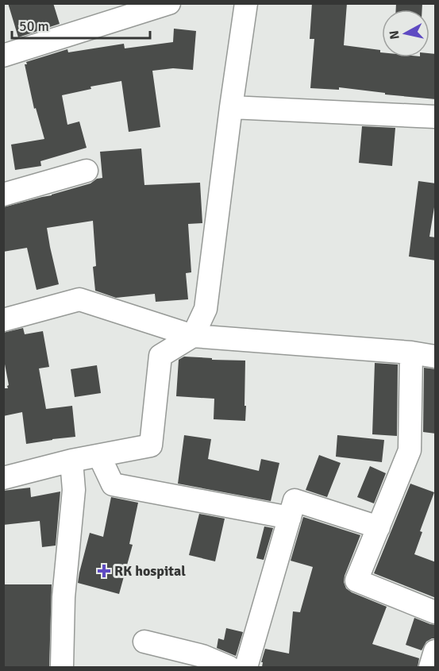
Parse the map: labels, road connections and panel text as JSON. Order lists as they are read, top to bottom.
{
  "places": {
    "health": ["RK hospital"]
  },
  "scale_bar": "50 m",
  "north": "left"
}
